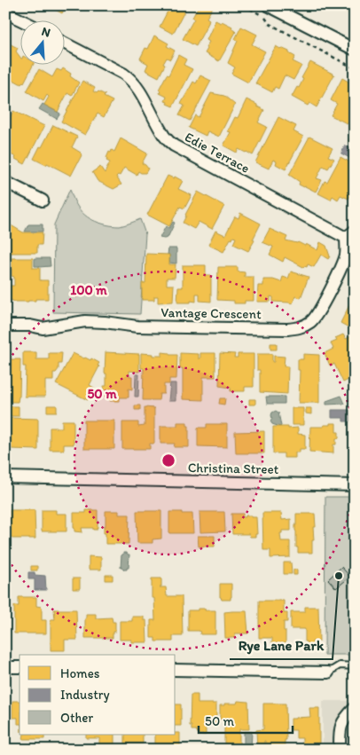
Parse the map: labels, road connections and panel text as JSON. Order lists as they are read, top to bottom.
{
  "streets": {
    "street": ["Edie Terrace", "Vantage Crescent", "Christina Street"]
  },
  "crossings": [
    ["Edie Terrace", "Vantage Crescent"]
  ],
  "places": ["Rye Lane Park"],
  "legend": ["Homes", "Industry", "Other"],
  "scale_bar": "50 m",
  "north": "top",
  "rings": ["100 m", "50 m"]
}
